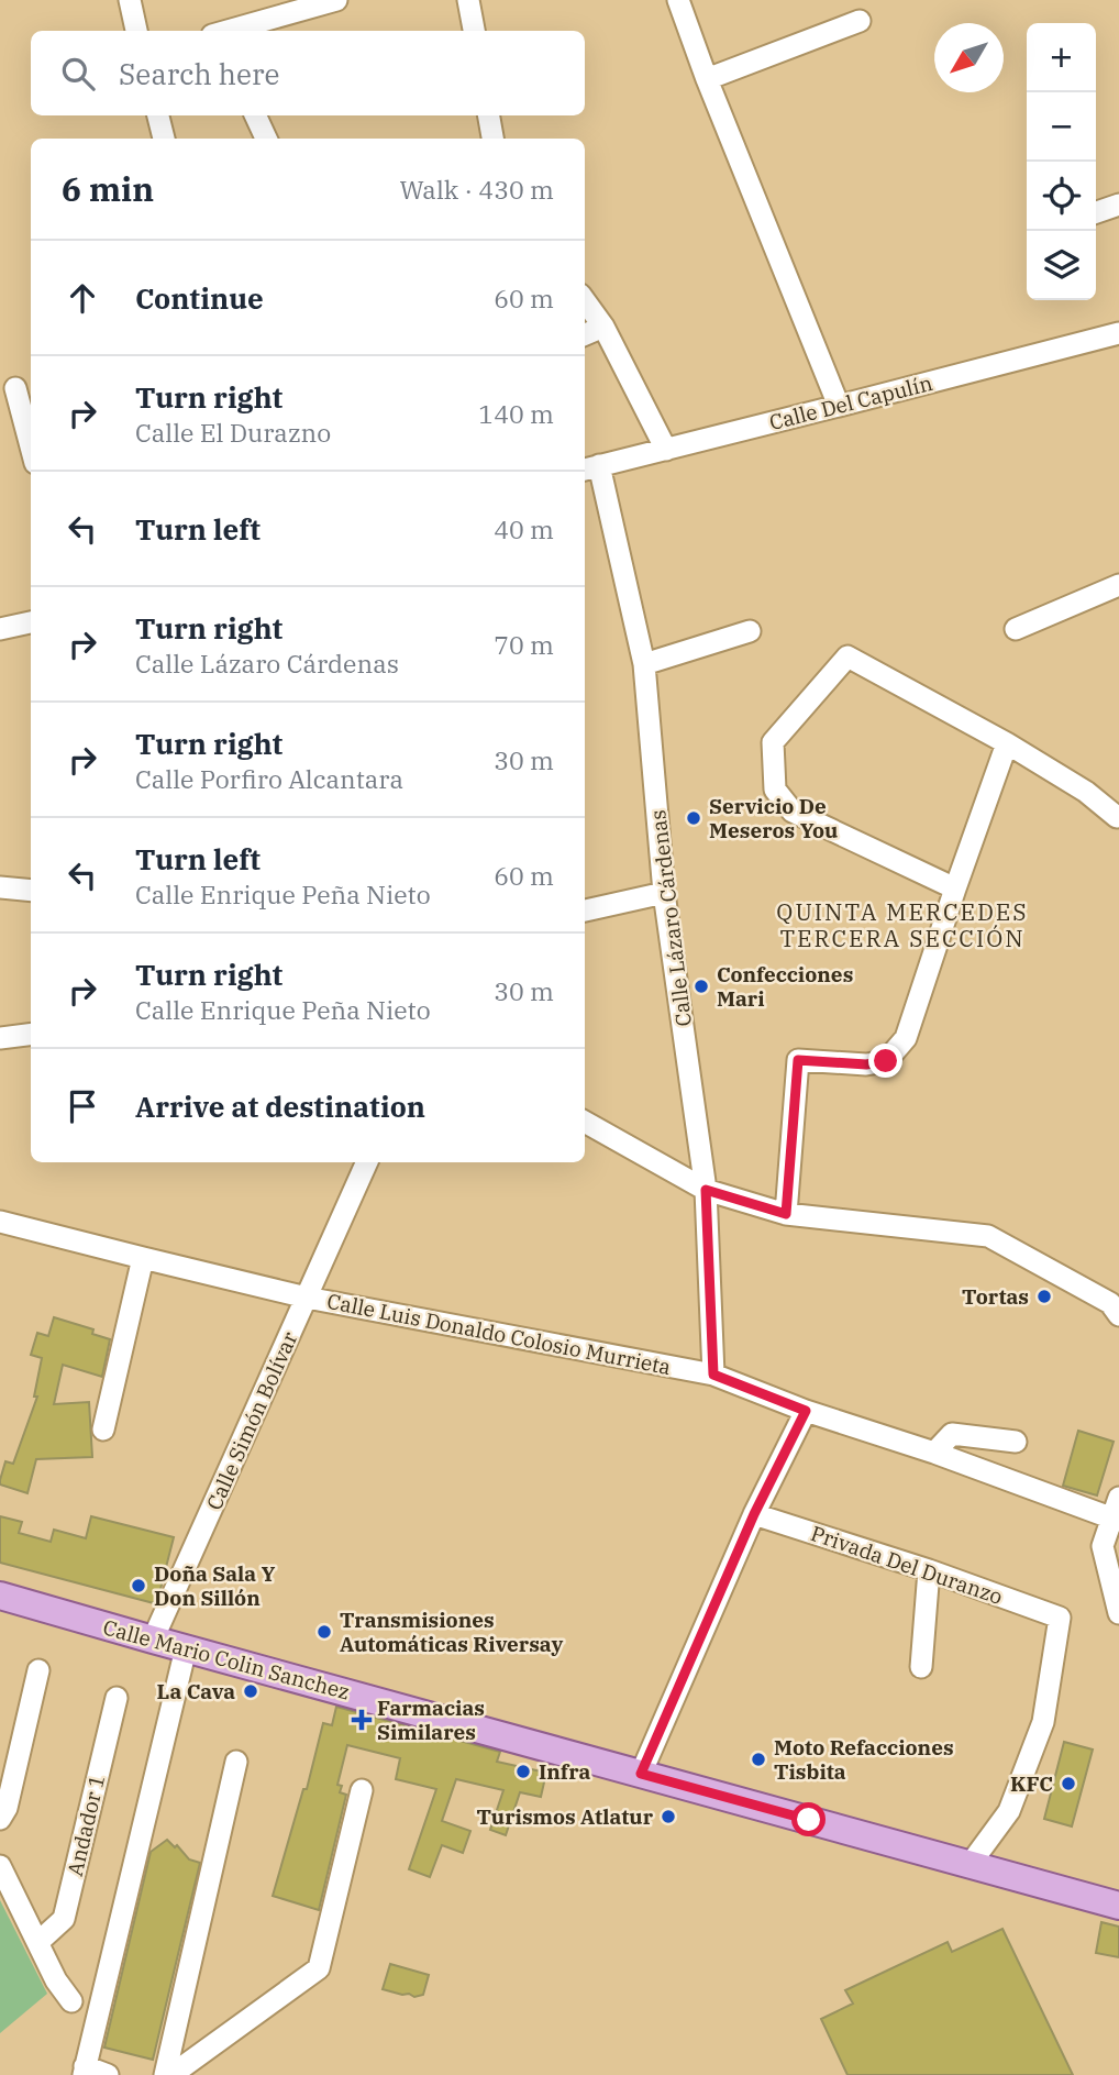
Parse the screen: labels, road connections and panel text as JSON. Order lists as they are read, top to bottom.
{
  "streets": {
    "main road": ["Calle Mario Colin Sanchez"],
    "street": [
      "Calle Del Capulín",
      "Calle Lázaro Cárdenas",
      "Calle Luis Donaldo Colosio Murrieta",
      "Calle Simón Bolívar",
      "Privada Del Duranzo",
      "Andador 1"
    ]
  },
  "crossings": [
    ["Calle Del Capulín", "Calle Lázaro Cárdenas"],
    ["Calle Lázaro Cárdenas", "Calle Luis Donaldo Colosio Murrieta"],
    ["Calle Luis Donaldo Colosio Murrieta", "Calle Simón Bolívar"],
    ["Calle Simón Bolívar", "Calle Mario Colin Sanchez"],
    ["Privada Del Duranzo", "Calle Mario Colin Sanchez"]
  ],
  "districts": ["QUINTA MERCEDES TERCERA SECCIÓN"],
  "places": {
    "other": [
      "Servicio De Meseros You",
      "Confecciones Mari",
      "Tortas",
      "Doña Sala Y Don Sillón",
      "Transmisiones Automáticas Riversay",
      "La Cava",
      "Moto Refacciones Tisbita",
      "Infra",
      "KFC",
      "Turismos Atlatur"
    ],
    "health": ["Farmacias Similares"]
  },
  "north": "bottom left",
  "page": {
    "map_buttons": ["+", "−"],
    "search": "Search here",
    "heading": ["6 min", "Walk · 430 m"],
    "list": [
      ["Continue", "60 m"],
      ["Turn right", "Calle El Durazno", "140 m"],
      ["Turn left", "40 m"],
      ["Turn right", "Calle Lázaro Cárdenas", "70 m"],
      ["Turn right", "Calle Porfiro Alcantara", "30 m"],
      ["Turn left", "Calle Enrique Peña Nieto", "60 m"],
      ["Turn right", "Calle Enrique Peña Nieto", "30 m"],
      "Arrive at destination"
    ]
  }
}
